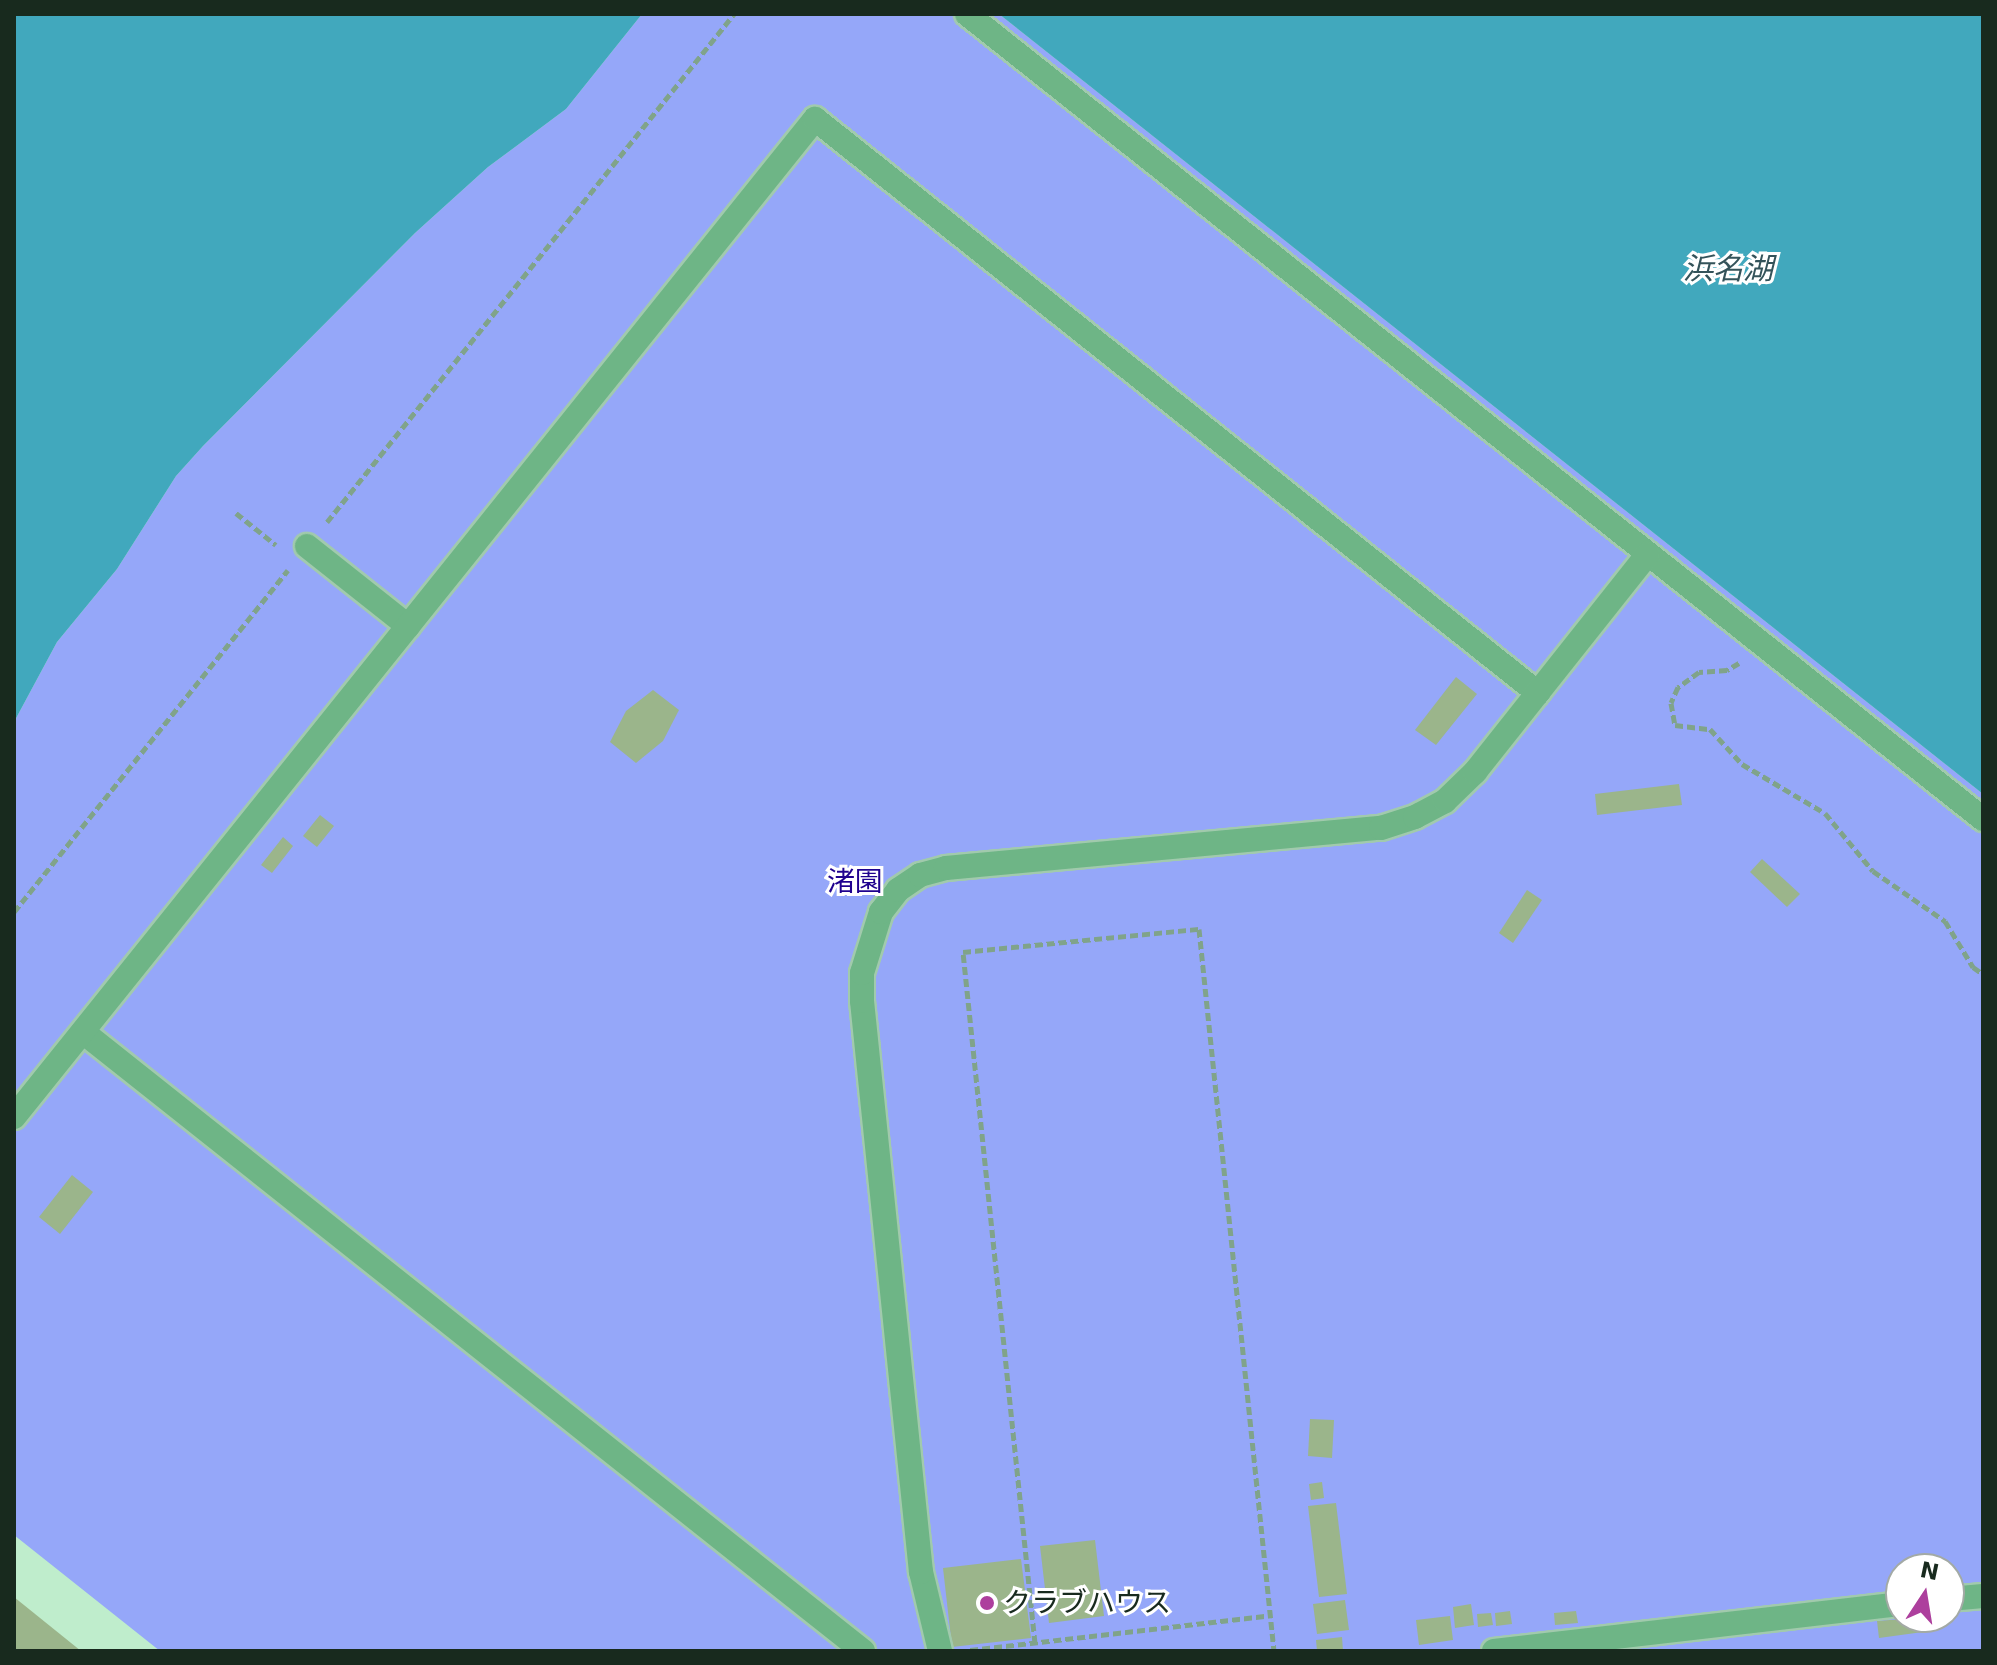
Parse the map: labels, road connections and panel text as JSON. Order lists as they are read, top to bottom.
{
  "water": ["浜名湖"],
  "parks": ["渚園"],
  "places": ["クラブハウス"],
  "north": "top"
}
